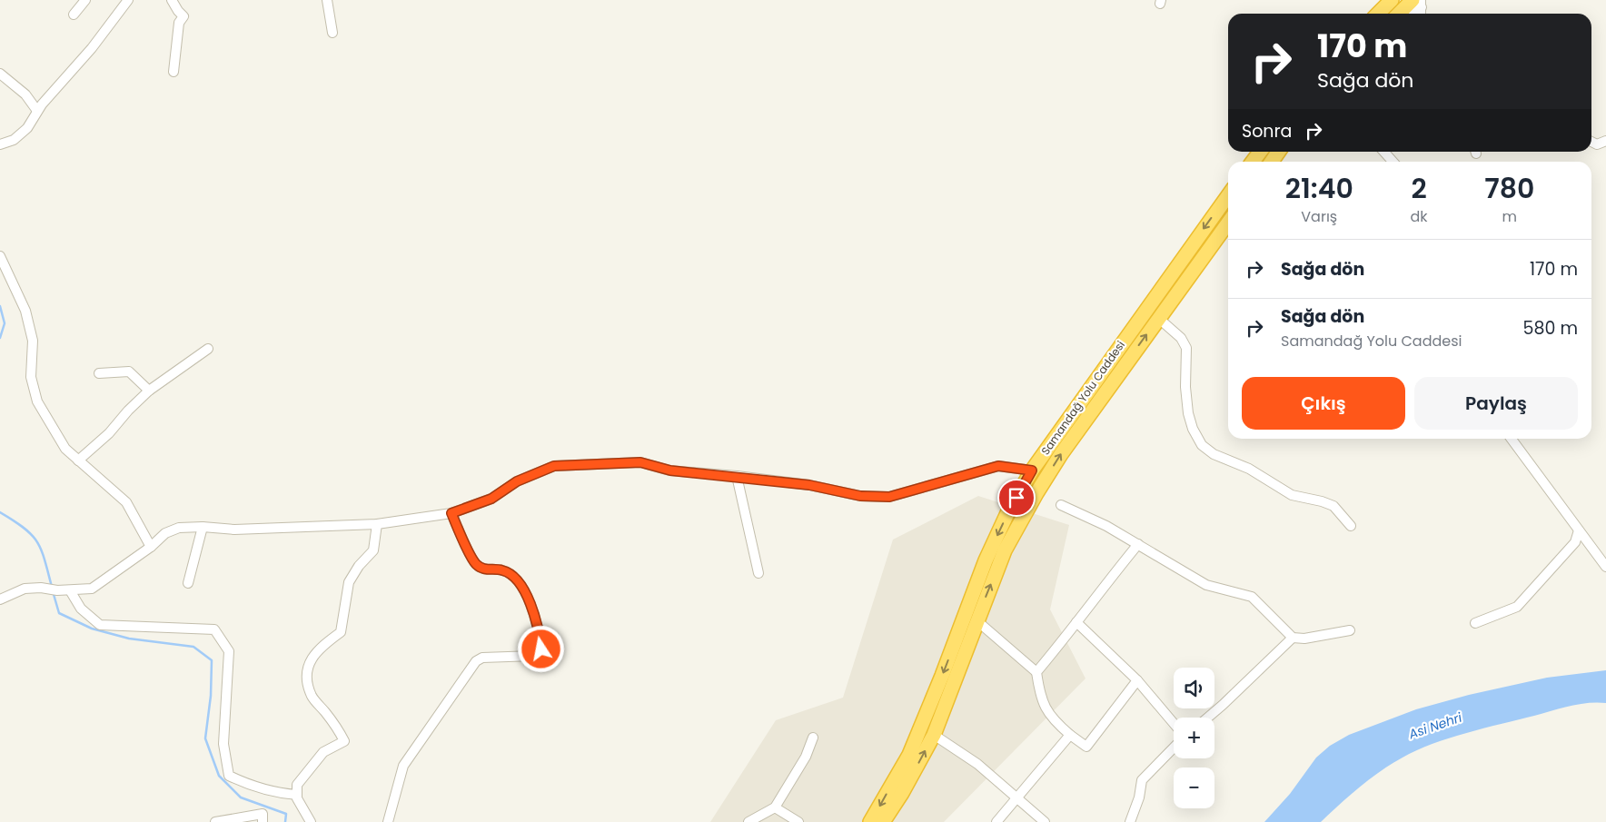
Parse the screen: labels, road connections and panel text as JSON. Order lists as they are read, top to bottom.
{
  "streets": {
    "highway": ["Samandağ Yolu Caddesi"]
  },
  "water": ["Asi Nehri"],
  "page": {
    "turn": ["170 m", "Sağa dön"],
    "then": "Sonra",
    "eta": [
      "21:40",
      "Varış",
      "2",
      "dk",
      "780",
      "m"
    ],
    "list": [
      {
        "name": "Sağa dön",
        "value": "170 m"
      },
      {
        "name": "Sağa dön",
        "note": "Samandağ Yolu Caddesi",
        "value": "580 m"
      }
    ],
    "buttons": ["Çıkış", "Paylaş"],
    "map_buttons": ["+", "−"]
  }
}
